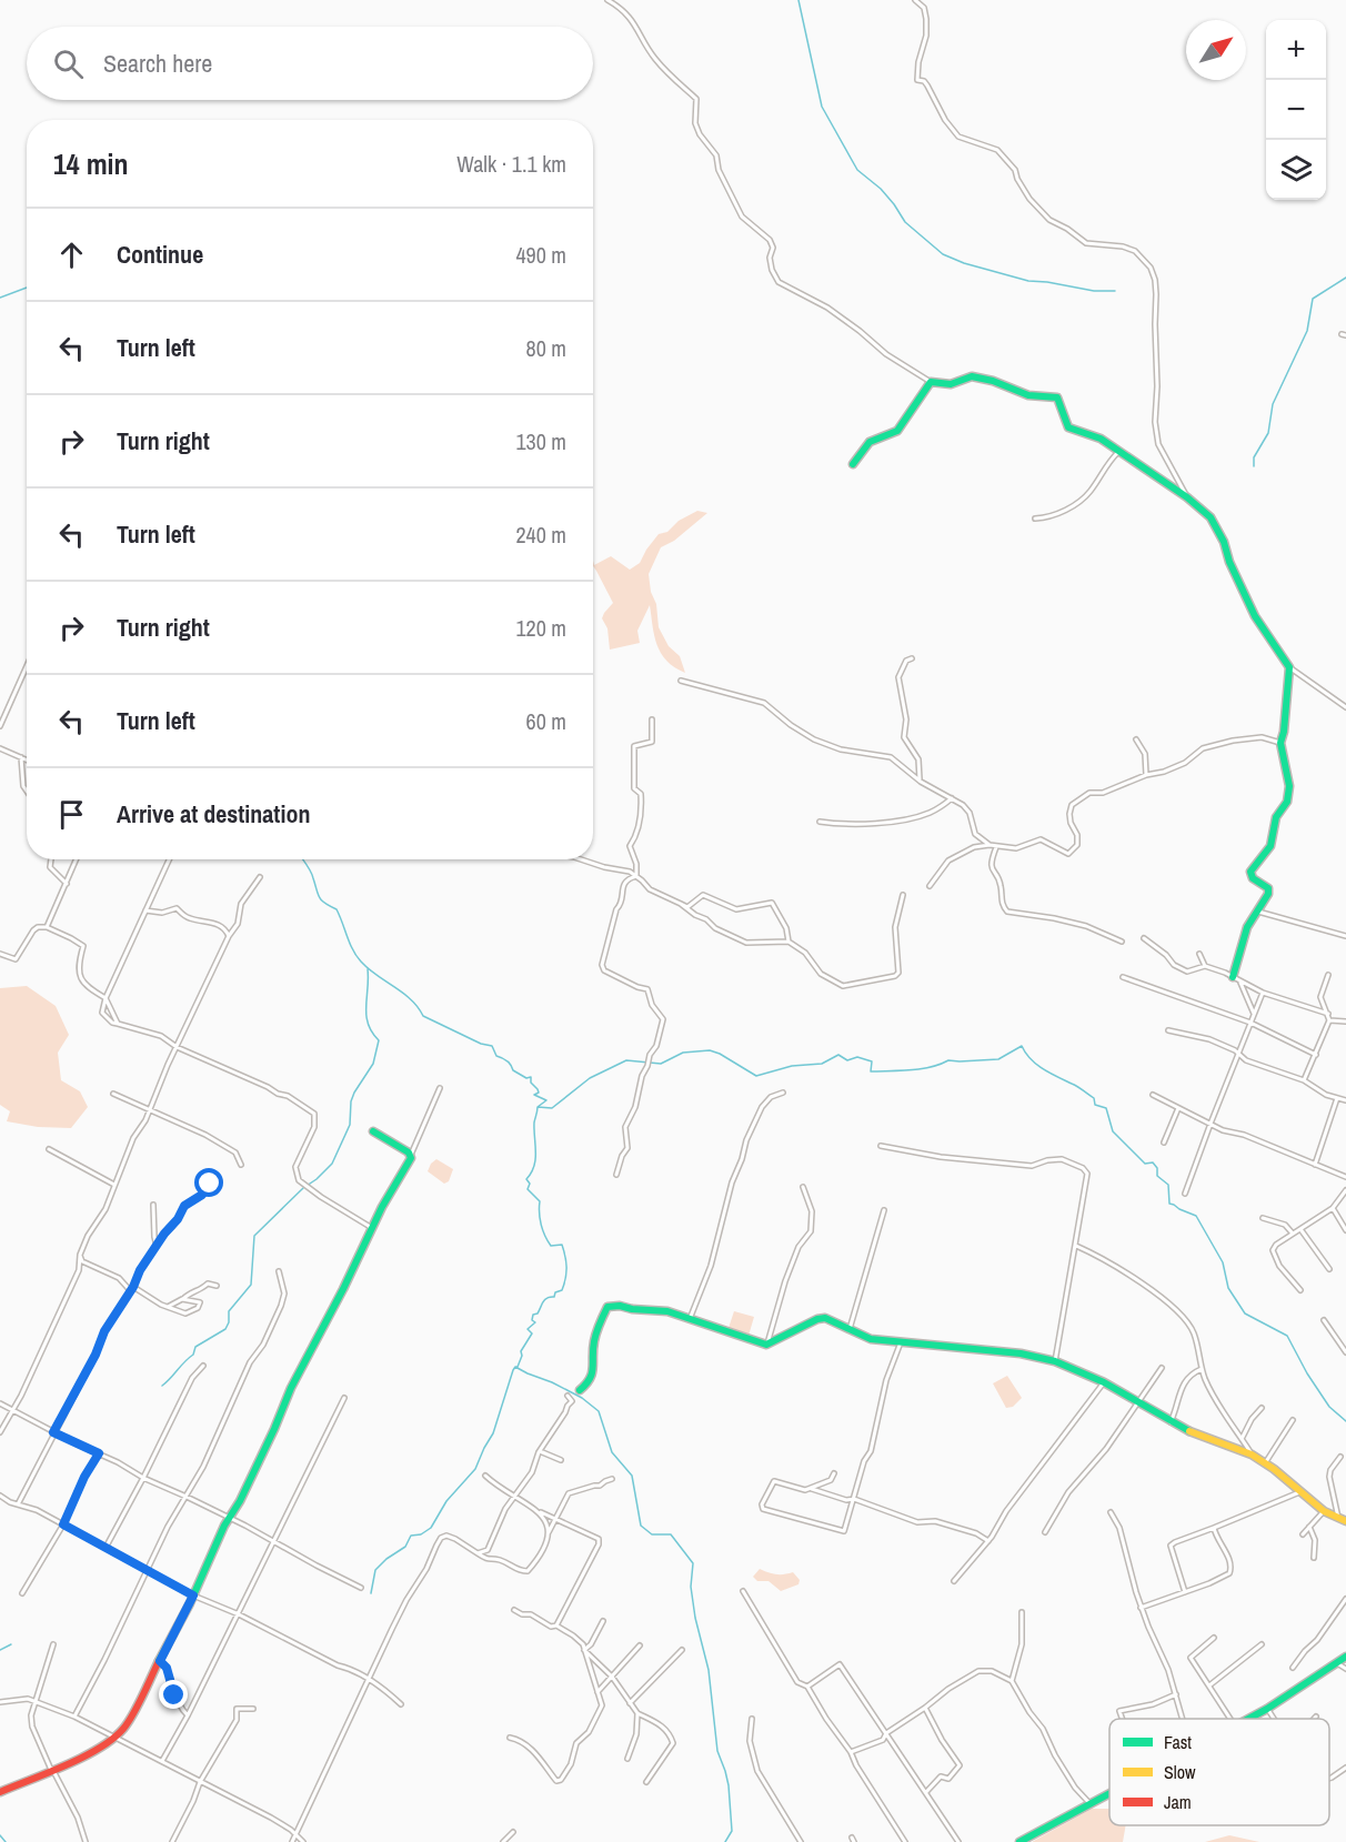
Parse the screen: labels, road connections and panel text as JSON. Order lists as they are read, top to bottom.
{
  "legend": ["Fast", "Slow", "Jam"],
  "north": "top right",
  "page": {
    "map_buttons": ["+", "−"],
    "search": "Search here",
    "heading": ["14 min", "Walk · 1.1 km"],
    "list": [
      ["Continue", "490 m"],
      ["Turn left", "80 m"],
      ["Turn right", "130 m"],
      ["Turn left", "240 m"],
      ["Turn right", "120 m"],
      ["Turn left", "60 m"],
      "Arrive at destination"
    ]
  }
}
